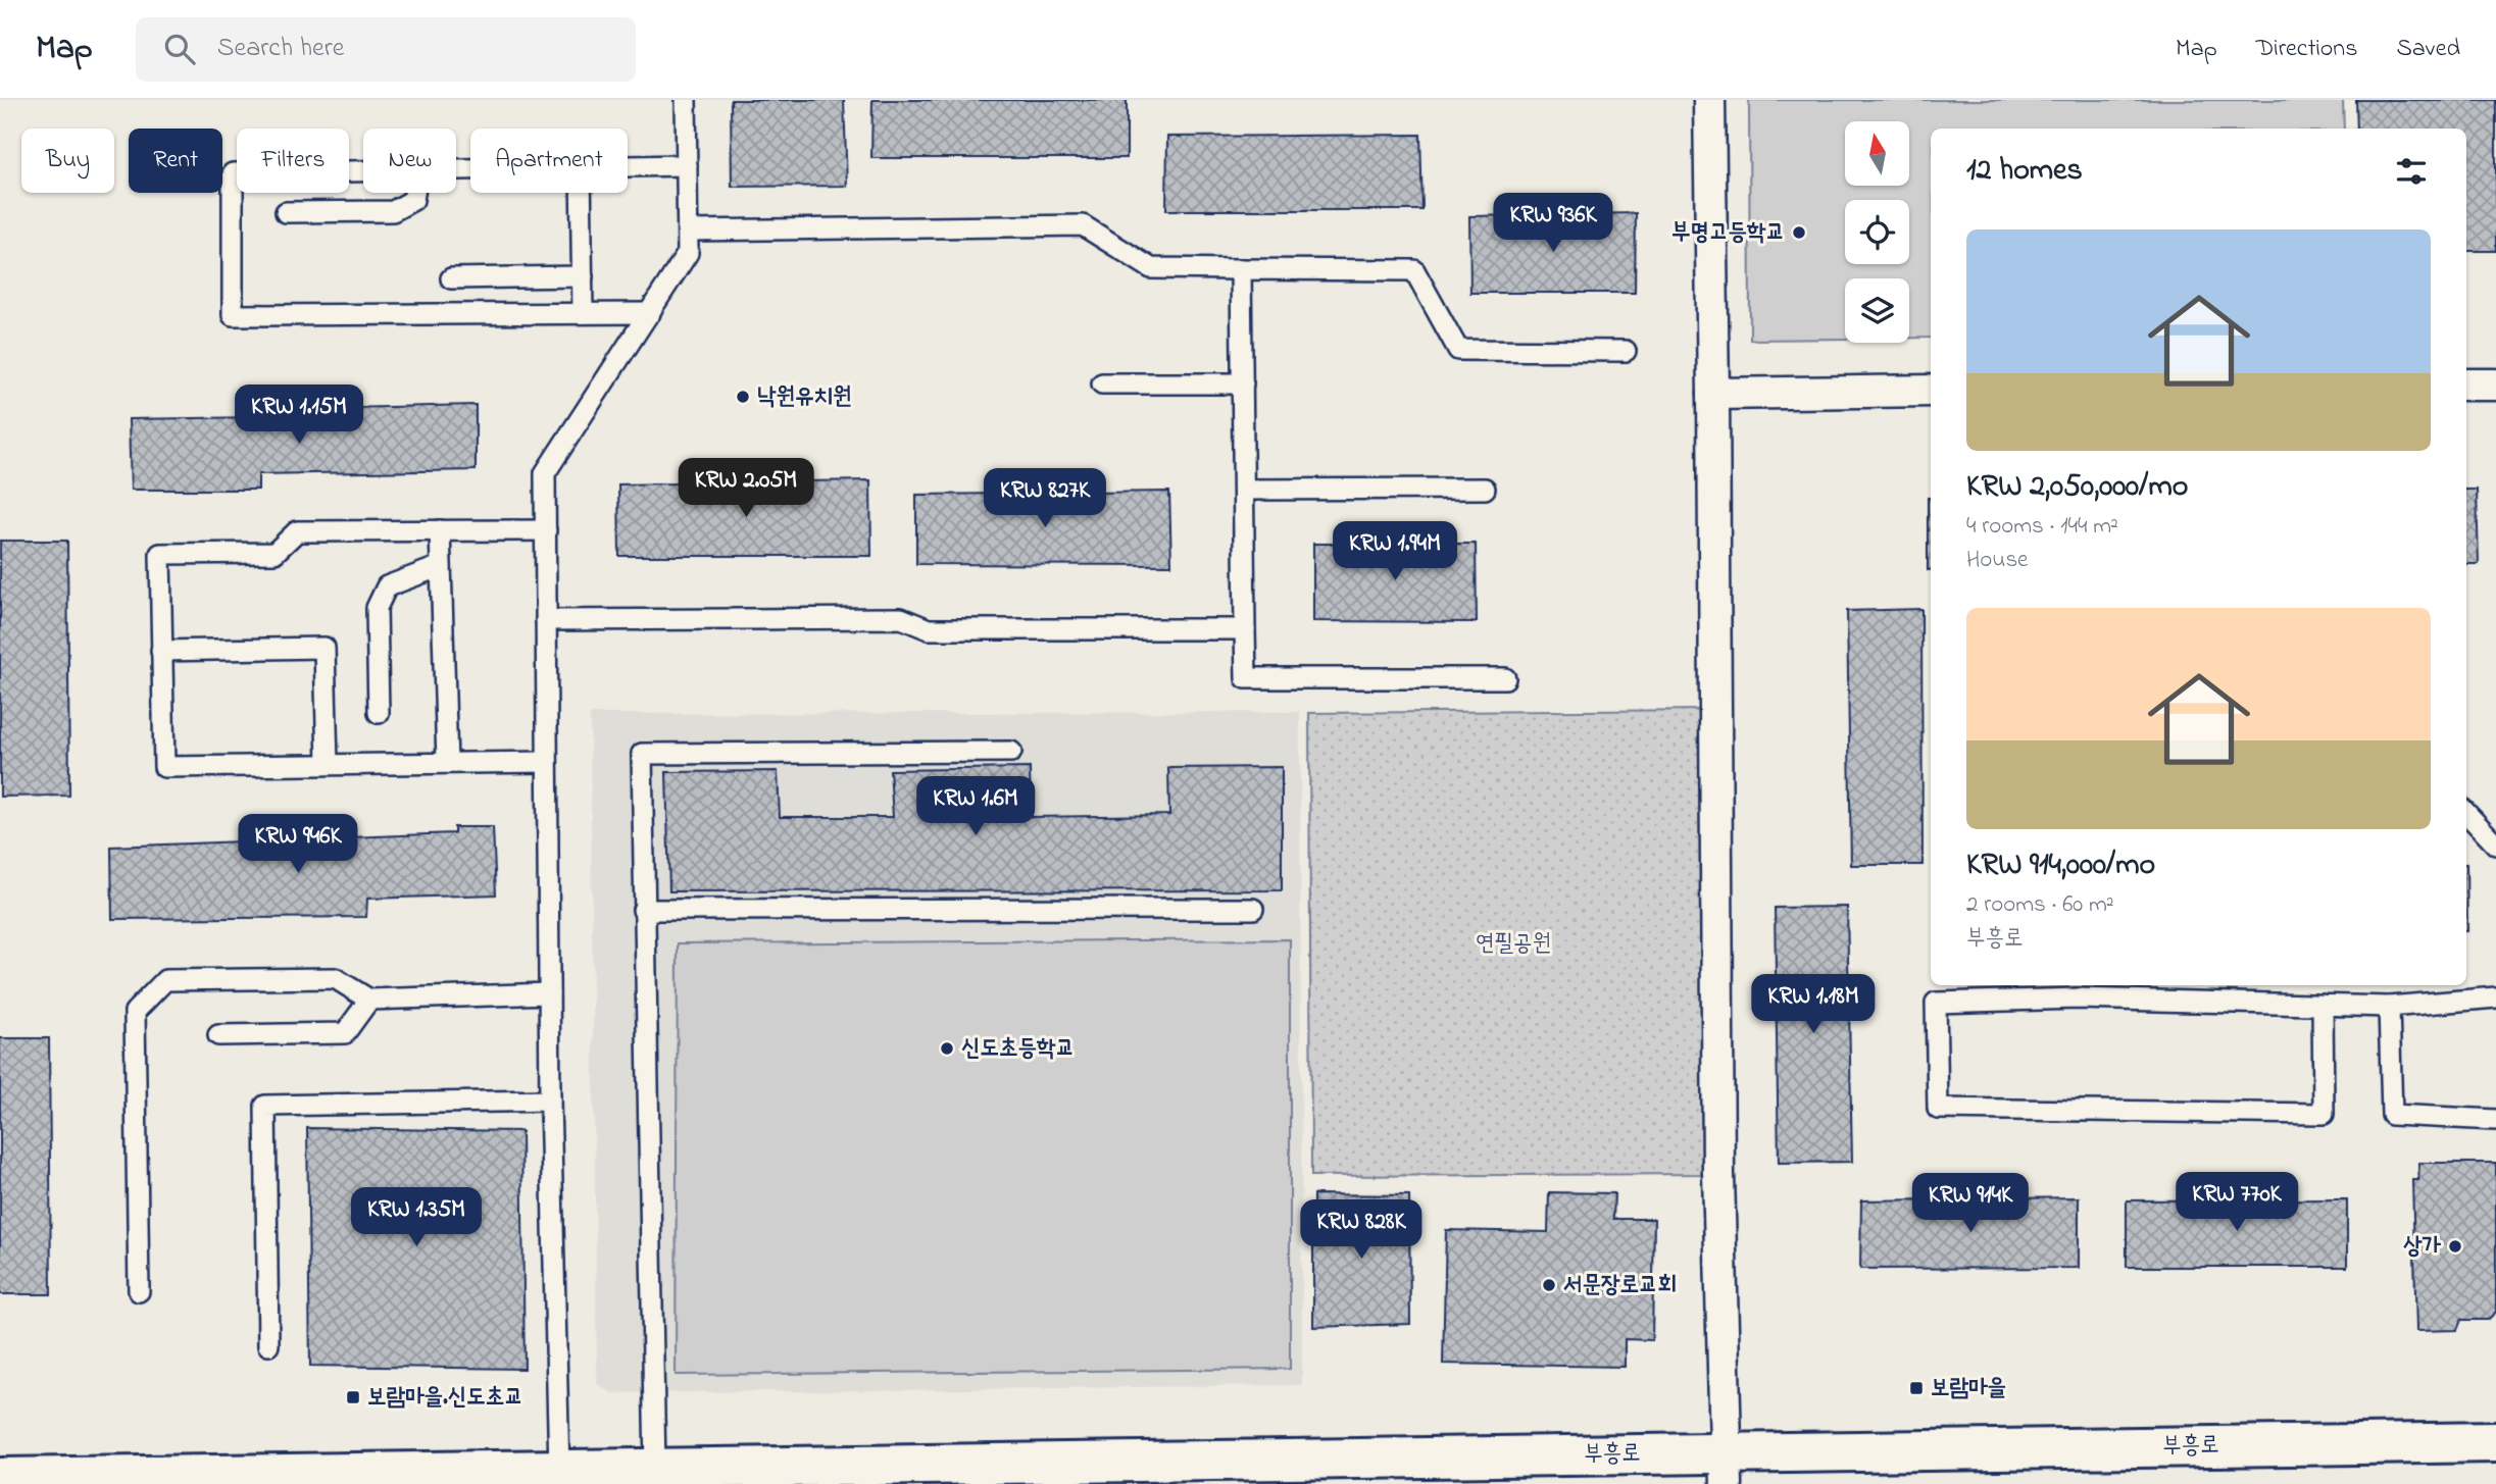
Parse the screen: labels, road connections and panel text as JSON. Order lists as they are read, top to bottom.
{
  "streets": {
    "street": ["부흥로"]
  },
  "parks": ["연필공원"],
  "places": {
    "other": [
      "부명고등학교",
      "낙원유치원",
      "신도초등학교",
      "상가",
      "서문장로교회"
    ],
    "transit": ["보람마을", "보람마을.신도초교"]
  },
  "north": "top",
  "page": {
    "header": "Map",
    "search": "Search here",
    "nav": ["Map", "Directions", "Saved"],
    "chip": [
      "Buy",
      "Rent",
      "Filters",
      "New",
      "Apartment"
    ],
    "heading": "12 homes",
    "price": [
      "KRW 936K",
      "KRW 1.15M",
      "KRW 2.05M",
      "KRW 827K",
      "KRW 1.94M",
      "KRW 1.6M",
      "KRW 946K",
      "KRW 1.18M",
      "KRW 770K",
      "KRW 914K",
      "KRW 1.35M",
      "KRW 828K"
    ],
    "list": [
      {
        "name": "KRW 2,050,000/mo",
        "note": "4 rooms · 144 m² · House"
      },
      {
        "name": "KRW 914,000/mo",
        "note": "2 rooms · 60 m² · 부흥로"
      }
    ]
  }
}
